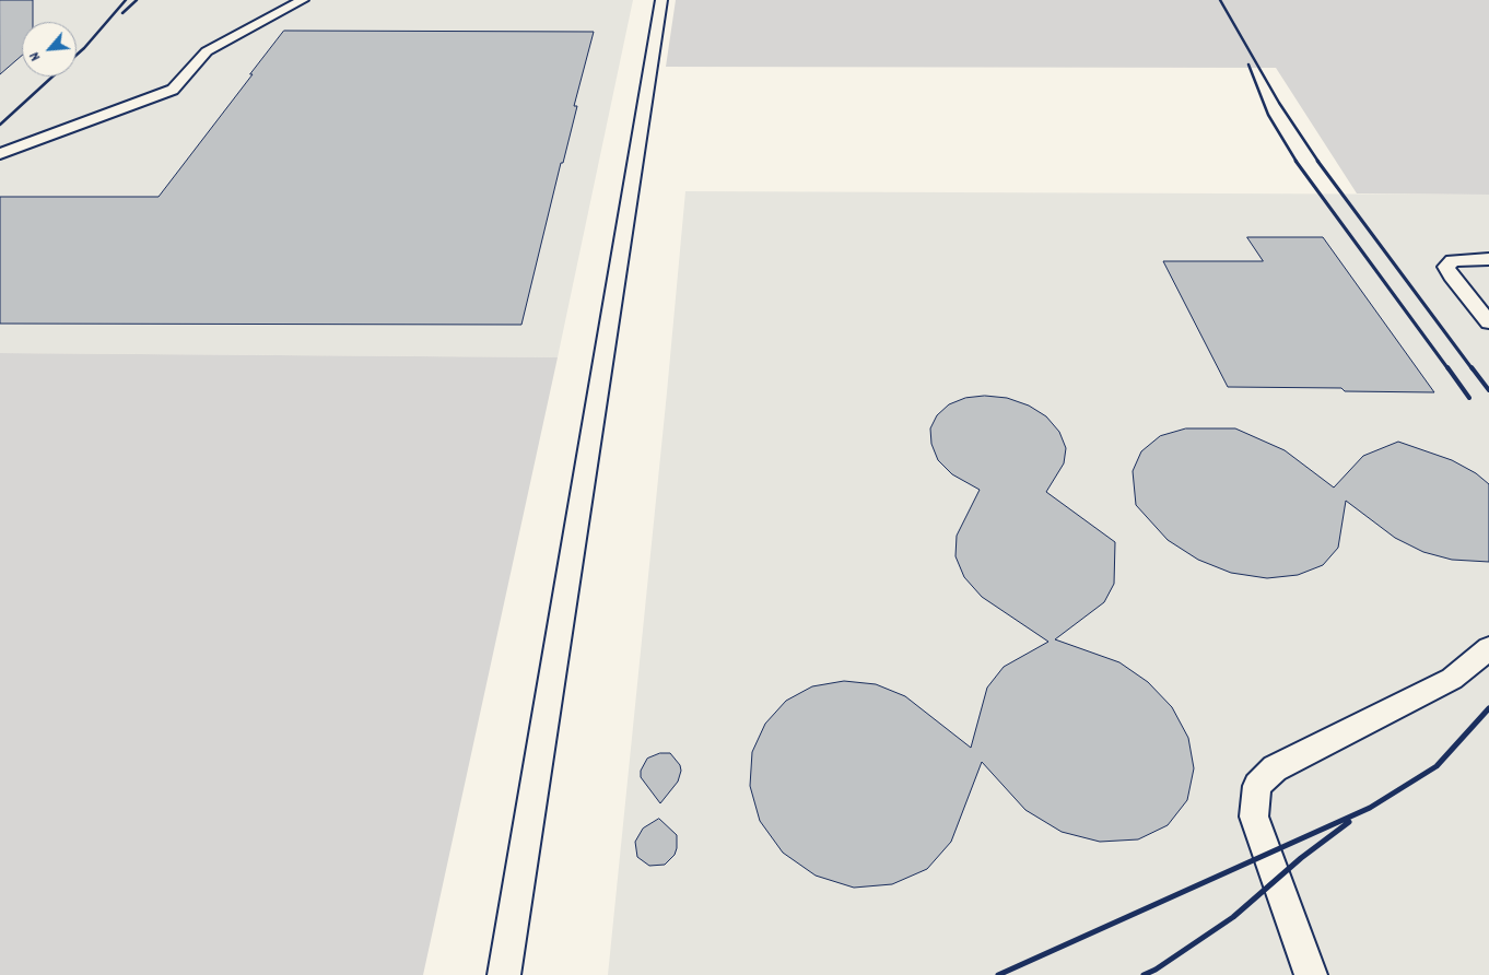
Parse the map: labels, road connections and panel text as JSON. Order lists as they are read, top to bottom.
{
  "north": "bottom left"
}
